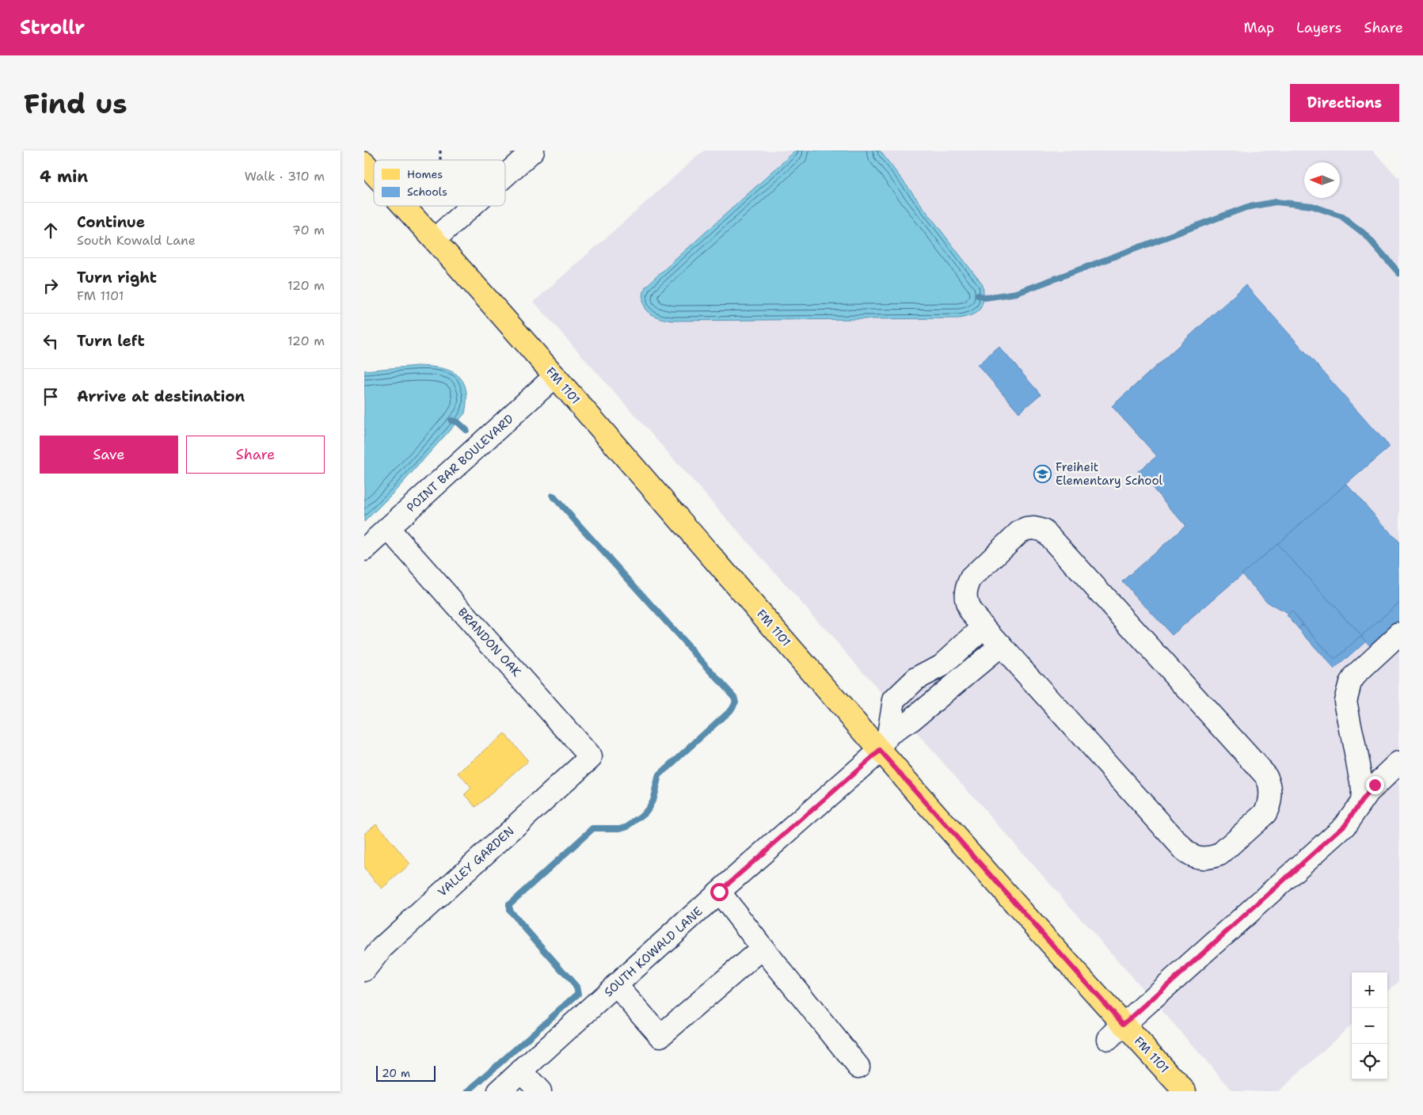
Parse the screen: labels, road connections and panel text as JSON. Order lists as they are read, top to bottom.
{
  "streets": {
    "main road": ["FM 1101"],
    "street": [
      "POINT BAR BOULEVARD",
      "BRANDON OAK",
      "VALLEY GARDEN",
      "SOUTH KOWALD LANE"
    ]
  },
  "crossings": [
    ["FM 1101", "POINT BAR BOULEVARD"],
    ["FM 1101", "SOUTH KOWALD LANE"],
    ["POINT BAR BOULEVARD", "BRANDON OAK"],
    ["BRANDON OAK", "VALLEY GARDEN"]
  ],
  "places": {
    "school or university": ["Freiheit Elementary School"]
  },
  "legend": ["Homes", "Schools"],
  "scale_bar": "20 m",
  "north": "left",
  "page": {
    "header": "Strollr",
    "nav": ["Map", "Layers", "Share"],
    "buttons": [
      "Directions",
      ["Save", "Share"]
    ],
    "title": "Find us",
    "heading": ["4 min", "Walk · 310 m"],
    "list": [
      ["Continue", "South Kowald Lane", "70 m"],
      ["Turn right", "FM 1101", "120 m"],
      ["Turn left", "120 m"],
      "Arrive at destination"
    ],
    "map_buttons": ["+", "−"],
    "scale": "20 m"
  }
}
